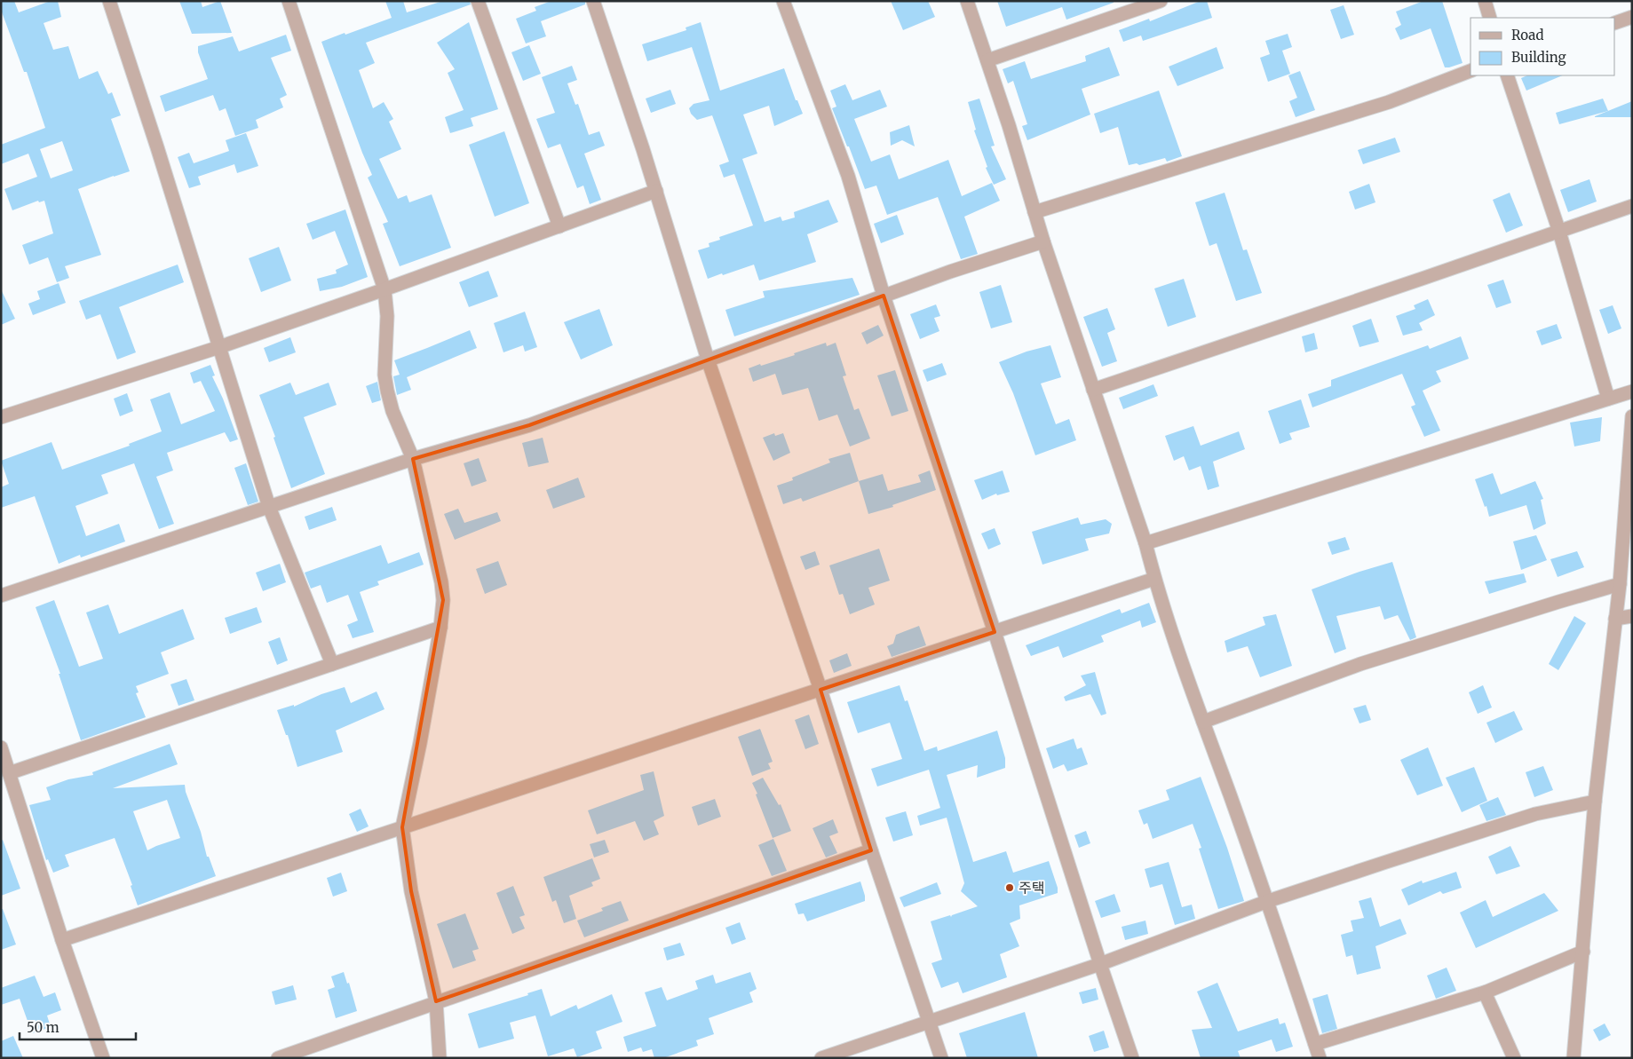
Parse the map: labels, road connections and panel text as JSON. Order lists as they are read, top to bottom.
{
  "places": ["주택"],
  "legend": ["Road", "Building"],
  "scale_bar": "50 m"
}
